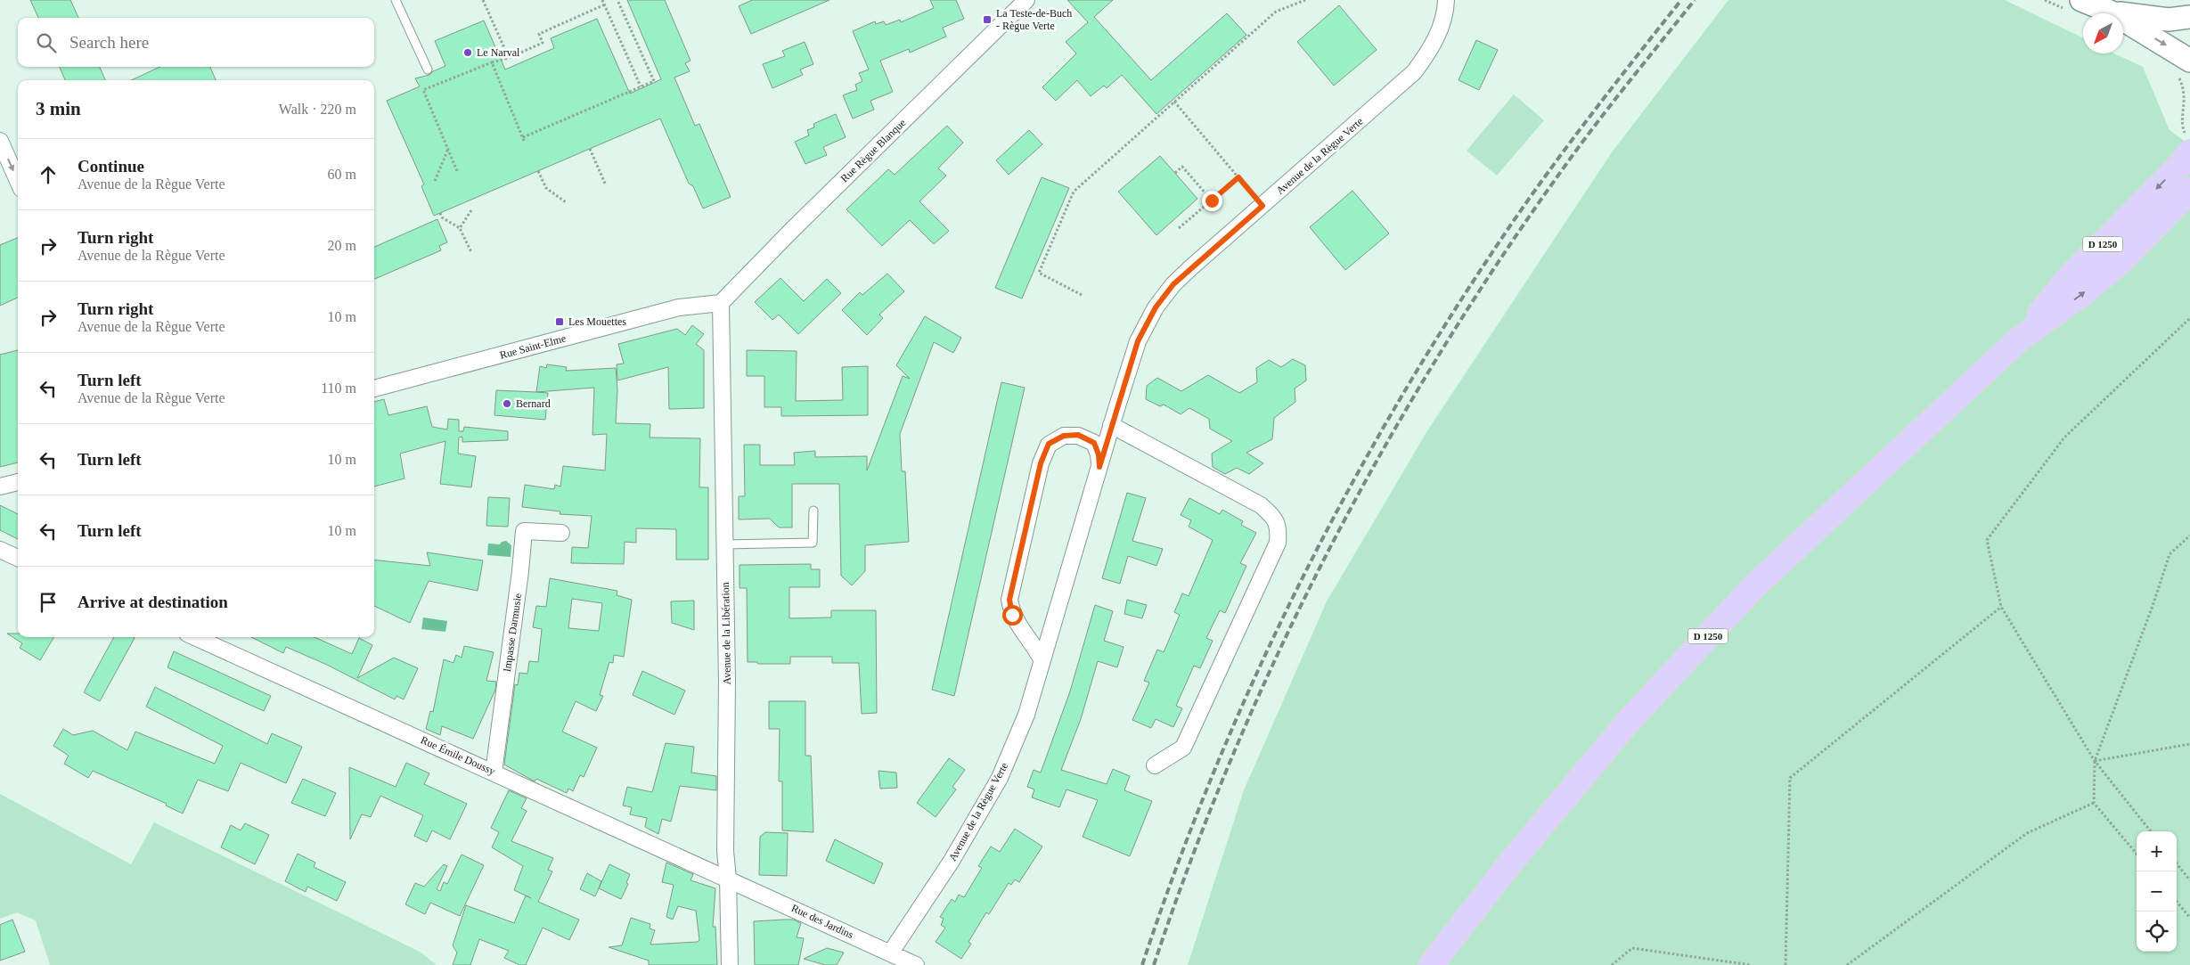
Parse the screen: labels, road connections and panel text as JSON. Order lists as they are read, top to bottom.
{
  "streets": {
    "main road": ["D 1250"],
    "street": [
      "Rue Règue Blanque",
      "Avenue de la Règue Verte",
      "Rue Saint-Elme",
      "Impasse Darmusie",
      "Avenue de la Libération",
      "Rue Émile Doussy",
      "Rue des Jardins"
    ]
  },
  "crossings": [
    ["Rue Règue Blanque", "Rue Saint-Elme"],
    ["Rue Règue Blanque", "Avenue de la Libération"],
    ["Avenue de la Règue Verte", "Rue des Jardins"],
    ["Rue Saint-Elme", "Avenue de la Libération"],
    ["Impasse Darmusie", "Rue Émile Doussy"],
    ["Avenue de la Libération", "Rue Émile Doussy"],
    ["Avenue de la Libération", "Rue des Jardins"],
    ["Rue Émile Doussy", "Rue des Jardins"]
  ],
  "places": {
    "transit": ["La Teste-de-Buch - Règue Verte", "Les Mouettes"],
    "other": ["Le Narval", "Bernard"]
  },
  "north": "bottom left",
  "page": {
    "search": "Search here",
    "heading": ["3 min", "Walk · 220 m"],
    "list": [
      ["Continue", "Avenue de la Règue Verte", "60 m"],
      ["Turn right", "Avenue de la Règue Verte", "20 m"],
      ["Turn right", "Avenue de la Règue Verte", "10 m"],
      ["Turn left", "Avenue de la Règue Verte", "110 m"],
      ["Turn left", "10 m"],
      ["Turn left", "10 m"],
      "Arrive at destination"
    ],
    "map_buttons": ["+", "−"]
  }
}
